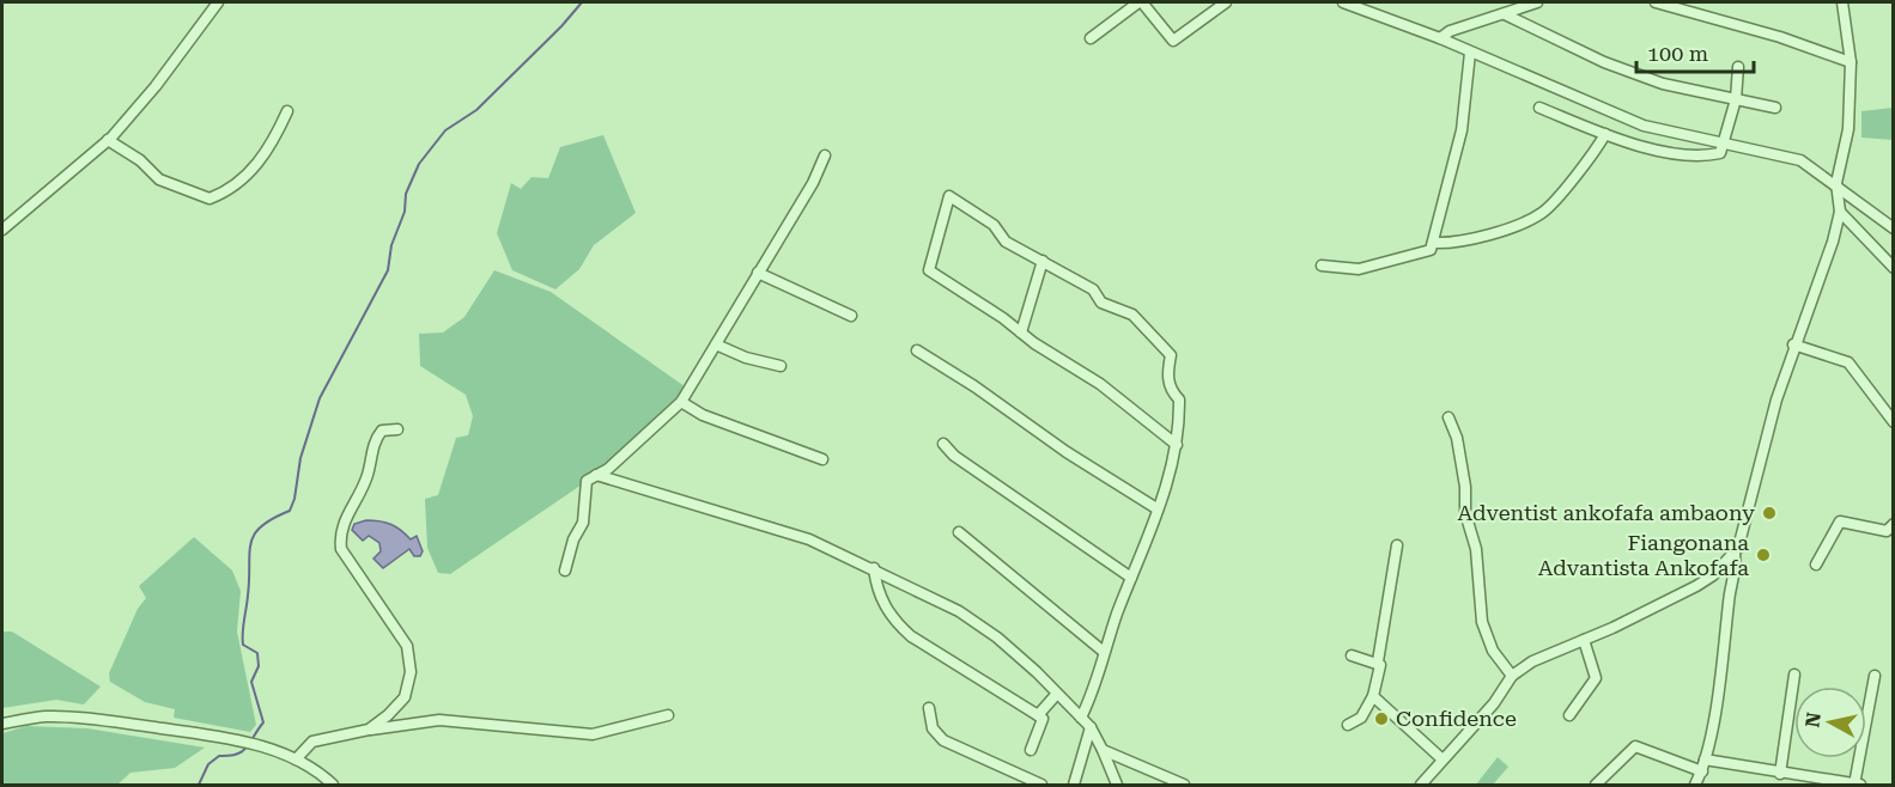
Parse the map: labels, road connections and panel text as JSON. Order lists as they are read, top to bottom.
{
  "places": ["Adventist ankofafa ambaony", "Fiangonana Advantista Ankofafa", "Confidence"],
  "scale_bar": "100 m",
  "north": "left"
}
